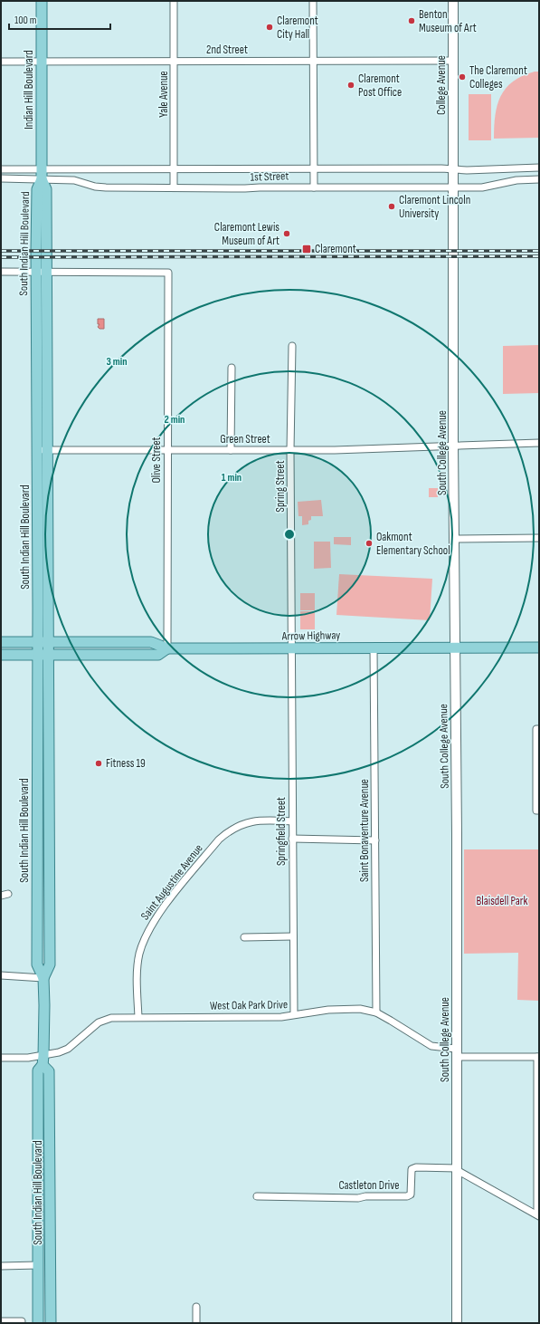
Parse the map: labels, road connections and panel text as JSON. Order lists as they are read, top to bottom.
{
  "streets": {
    "main road": ["Indian Hill Boulevard", "South Indian Hill Boulevard", "Arrow Highway"],
    "street": [
      "2nd Street",
      "College Avenue",
      "Yale Avenue",
      "1st Street",
      "Green Street",
      "South College Avenue",
      "Olive Street",
      "Spring Street",
      "Saint Bonaventure Avenue",
      "Springfield Street",
      "Saint Augustine Avenue",
      "West Oak Park Drive",
      "Castleton Drive"
    ]
  },
  "crossings": [
    ["2nd Street", "College Avenue"],
    ["2nd Street", "Indian Hill Boulevard"],
    ["2nd Street", "Yale Avenue"],
    ["College Avenue", "1st Street"],
    ["College Avenue", "South College Avenue"],
    ["Indian Hill Boulevard", "1st Street"],
    ["Indian Hill Boulevard", "South Indian Hill Boulevard"],
    ["Yale Avenue", "1st Street"],
    ["1st Street", "South Indian Hill Boulevard"],
    ["1st Street", "South College Avenue"],
    ["South Indian Hill Boulevard", "Green Street"],
    ["South Indian Hill Boulevard", "Olive Street"],
    ["South Indian Hill Boulevard", "Arrow Highway"],
    ["South Indian Hill Boulevard", "West Oak Park Drive"],
    ["Green Street", "South College Avenue"],
    ["Green Street", "Olive Street"],
    ["Green Street", "Spring Street"],
    ["South College Avenue", "Arrow Highway"],
    ["South College Avenue", "West Oak Park Drive"],
    ["South College Avenue", "Castleton Drive"],
    ["Olive Street", "Arrow Highway"],
    ["Spring Street", "Arrow Highway"],
    ["Spring Street", "Springfield Street"],
    ["Arrow Highway", "Saint Bonaventure Avenue"],
    ["Arrow Highway", "Springfield Street"],
    ["Saint Bonaventure Avenue", "West Oak Park Drive"],
    ["Springfield Street", "Saint Augustine Avenue"],
    ["Springfield Street", "West Oak Park Drive"],
    ["Saint Augustine Avenue", "West Oak Park Drive"]
  ],
  "parks": ["Blaisdell Park"],
  "places": {
    "other": [
      "Benton Museum of Art",
      "Claremont City Hall",
      "The Claremont Colleges",
      "Claremont Post Office",
      "Claremont Lincoln University",
      "Claremont Lewis Museum of Art",
      "Oakmont Elementary School",
      "Fitness 19"
    ],
    "transit": ["Claremont"]
  },
  "scale_bar": "100 m",
  "rings": ["3 min", "2 min", "1 min"]
}
